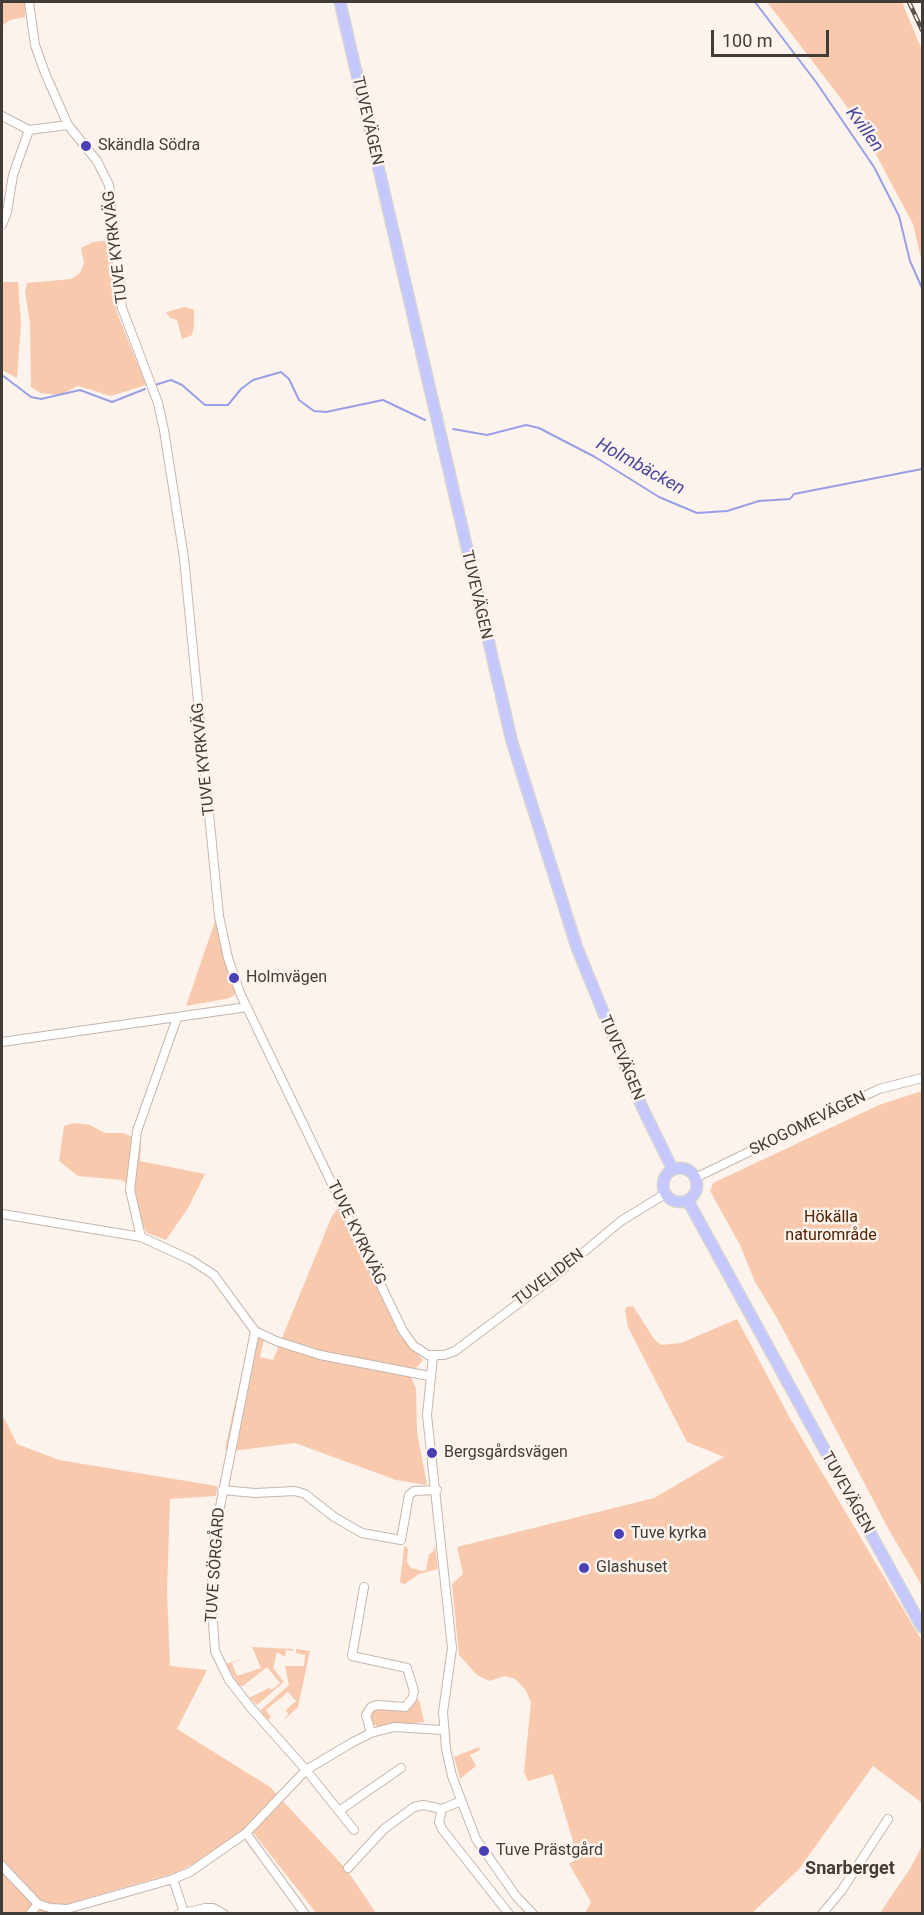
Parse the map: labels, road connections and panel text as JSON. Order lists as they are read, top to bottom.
{
  "streets": {
    "main road": ["TUVEVÄGEN"],
    "street": [
      "TUVE KYRKVÄG",
      "SKOGOMEVÄGEN",
      "TUVELIDEN",
      "TUVE SÖRGÅRD"
    ]
  },
  "crossings": [
    ["TUVEVÄGEN", "SKOGOMEVÄGEN"],
    ["TUVEVÄGEN", "TUVELIDEN"],
    ["TUVE KYRKVÄG", "TUVELIDEN"],
    ["SKOGOMEVÄGEN", "TUVELIDEN"]
  ],
  "districts": ["Snarberget"],
  "water": ["Kvillen", "Holmbäcken"],
  "parks": ["Hökälla naturområde"],
  "places": [
    "Skändla Södra",
    "Holmvägen",
    "Bergsgårdsvägen",
    "Tuve kyrka",
    "Glashuset",
    "Tuve Prästgård"
  ],
  "scale_bar": "100 m"
}
